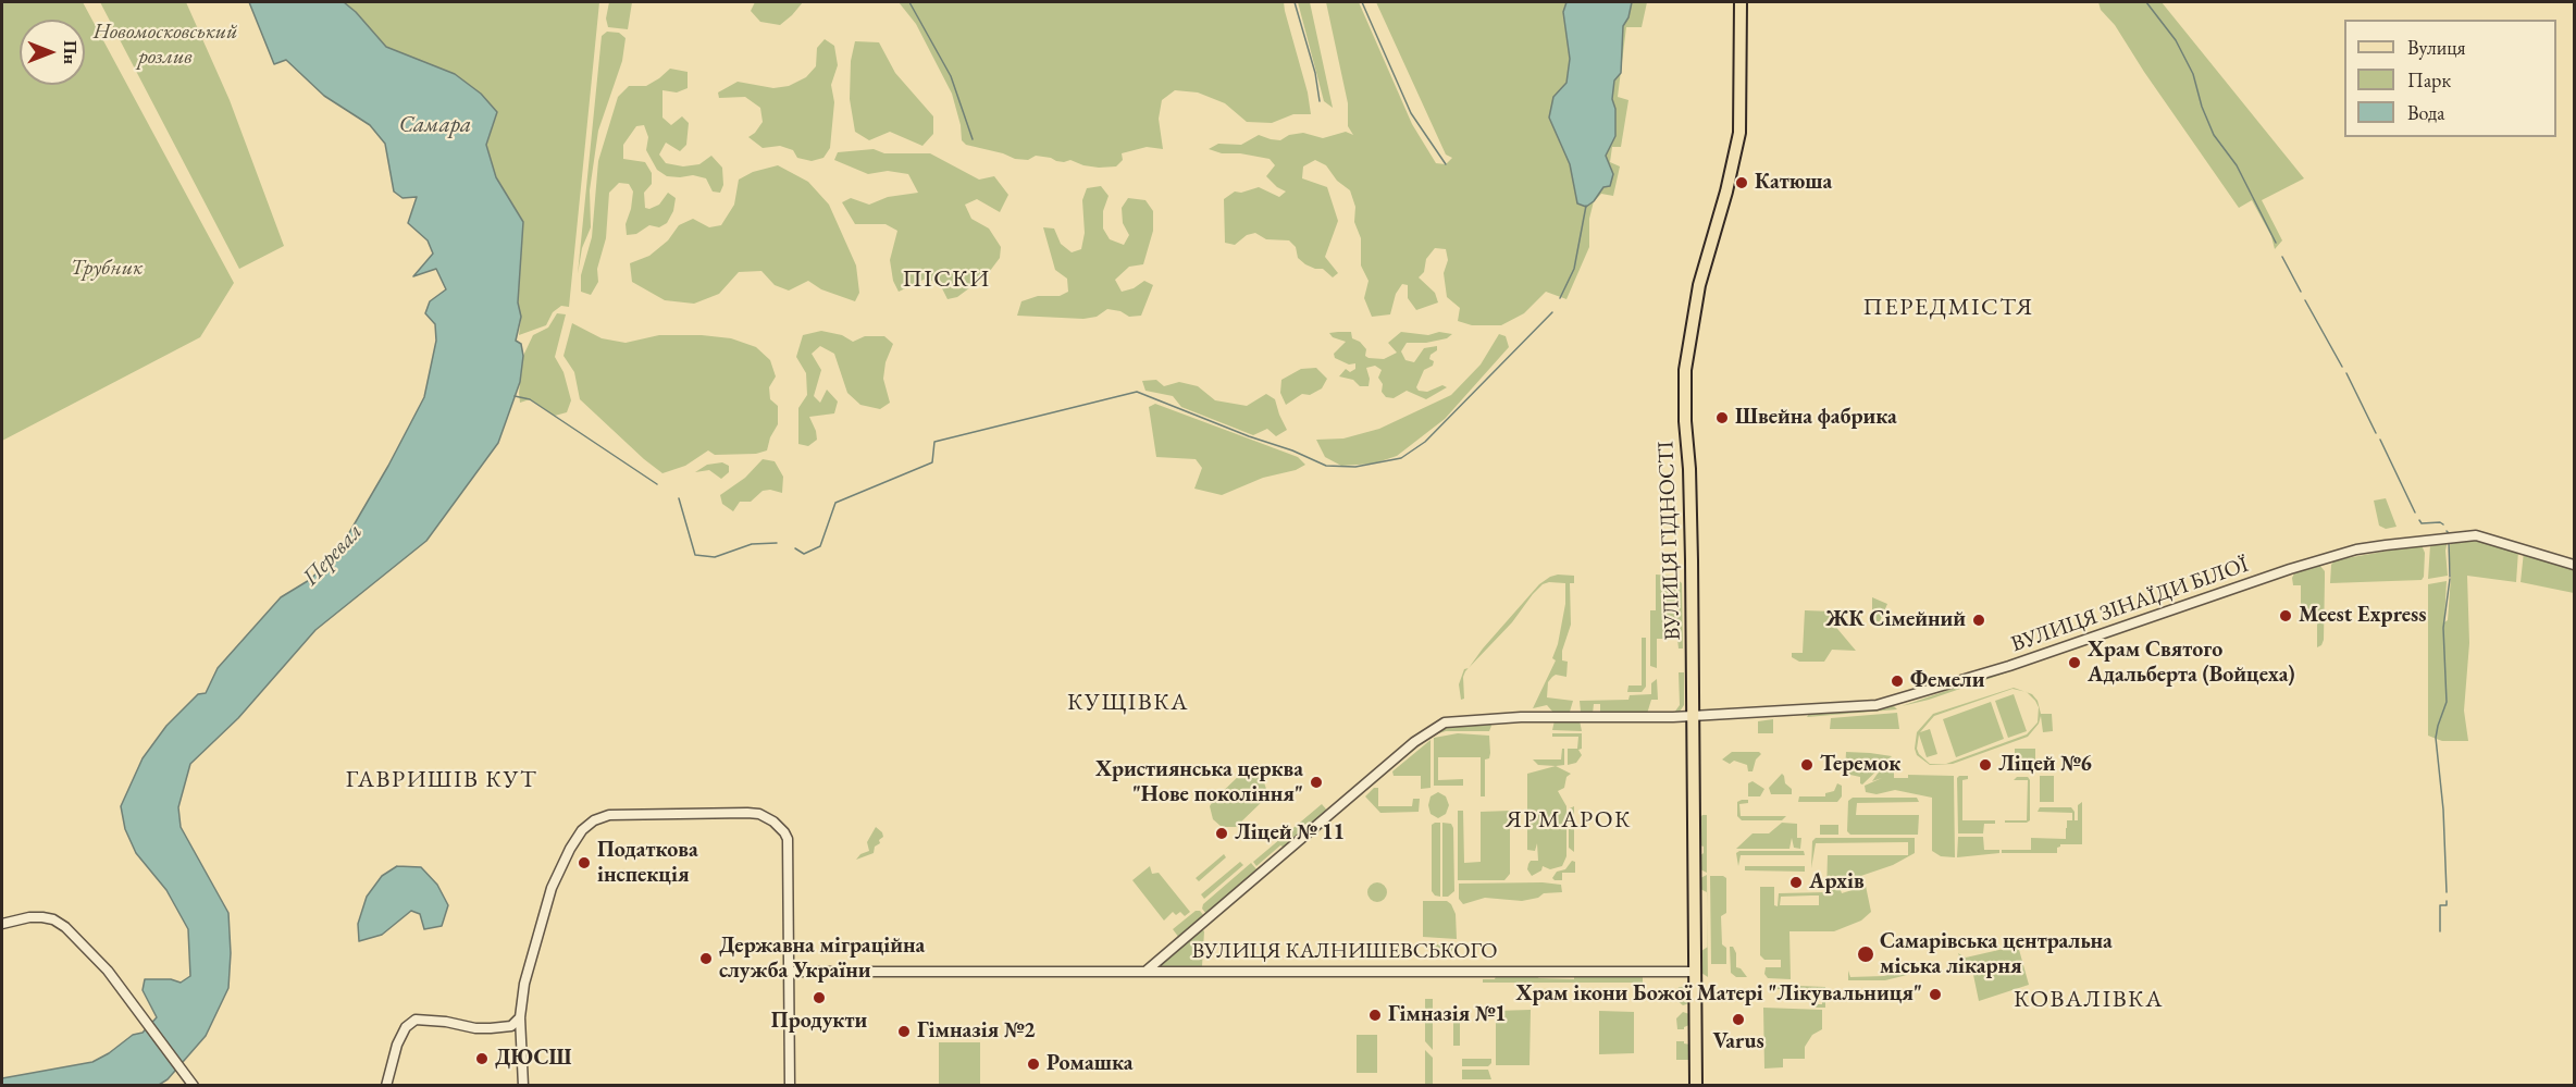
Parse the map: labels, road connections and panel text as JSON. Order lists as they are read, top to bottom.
{
  "streets": {
    "main road": ["ВУЛИЦЯ ГІДНОСТІ"],
    "street": ["ВУЛИЦЯ ЗІНАЇДИ БІЛОЇ", "ВУЛИЦЯ КАЛНИШЕВСЬКОГО"]
  },
  "crossings": [
    ["ВУЛИЦЯ ГІДНОСТІ", "ВУЛИЦЯ ЗІНАЇДИ БІЛОЇ"],
    ["ВУЛИЦЯ ГІДНОСТІ", "ВУЛИЦЯ КАЛНИШЕВСЬКОГО"],
    ["ВУЛИЦЯ ЗІНАЇДИ БІЛОЇ", "ВУЛИЦЯ КАЛНИШЕВСЬКОГО"]
  ],
  "districts": [
    "ПІСКИ",
    "ПЕРЕДМІСТЯ",
    "КУЩІВКА",
    "ГАВРИШІВ КУТ",
    "ЯРМАРОК",
    "КОВАЛІВКА"
  ],
  "water": ["Самара", "Перевал"],
  "parks": ["Новомосковський розлив", "Трубник"],
  "places": [
    "Катюша",
    "Швейна фабрика",
    "Meest Express",
    "ЖК Сімейний",
    "Храм Святого Адальберта (Войцеха)",
    "Фемели",
    "Теремок",
    "Ліцей №6",
    "Християнська церква \"Нове покоління\"",
    "Ліцей № 11",
    "Податкова інспекція",
    "Архів",
    "Самарівська центральна міська лікарня",
    "Державна міграційна служба України",
    "Храм ікони Божої Матері \"Лікувальниця\"",
    "Продукти",
    "Гімназія №1",
    "Varus",
    "Гімназія №2",
    "ДЮСШ",
    "Ромашка"
  ],
  "legend": ["Вулиця", "Парк", "Вода"],
  "north": "right"
}
